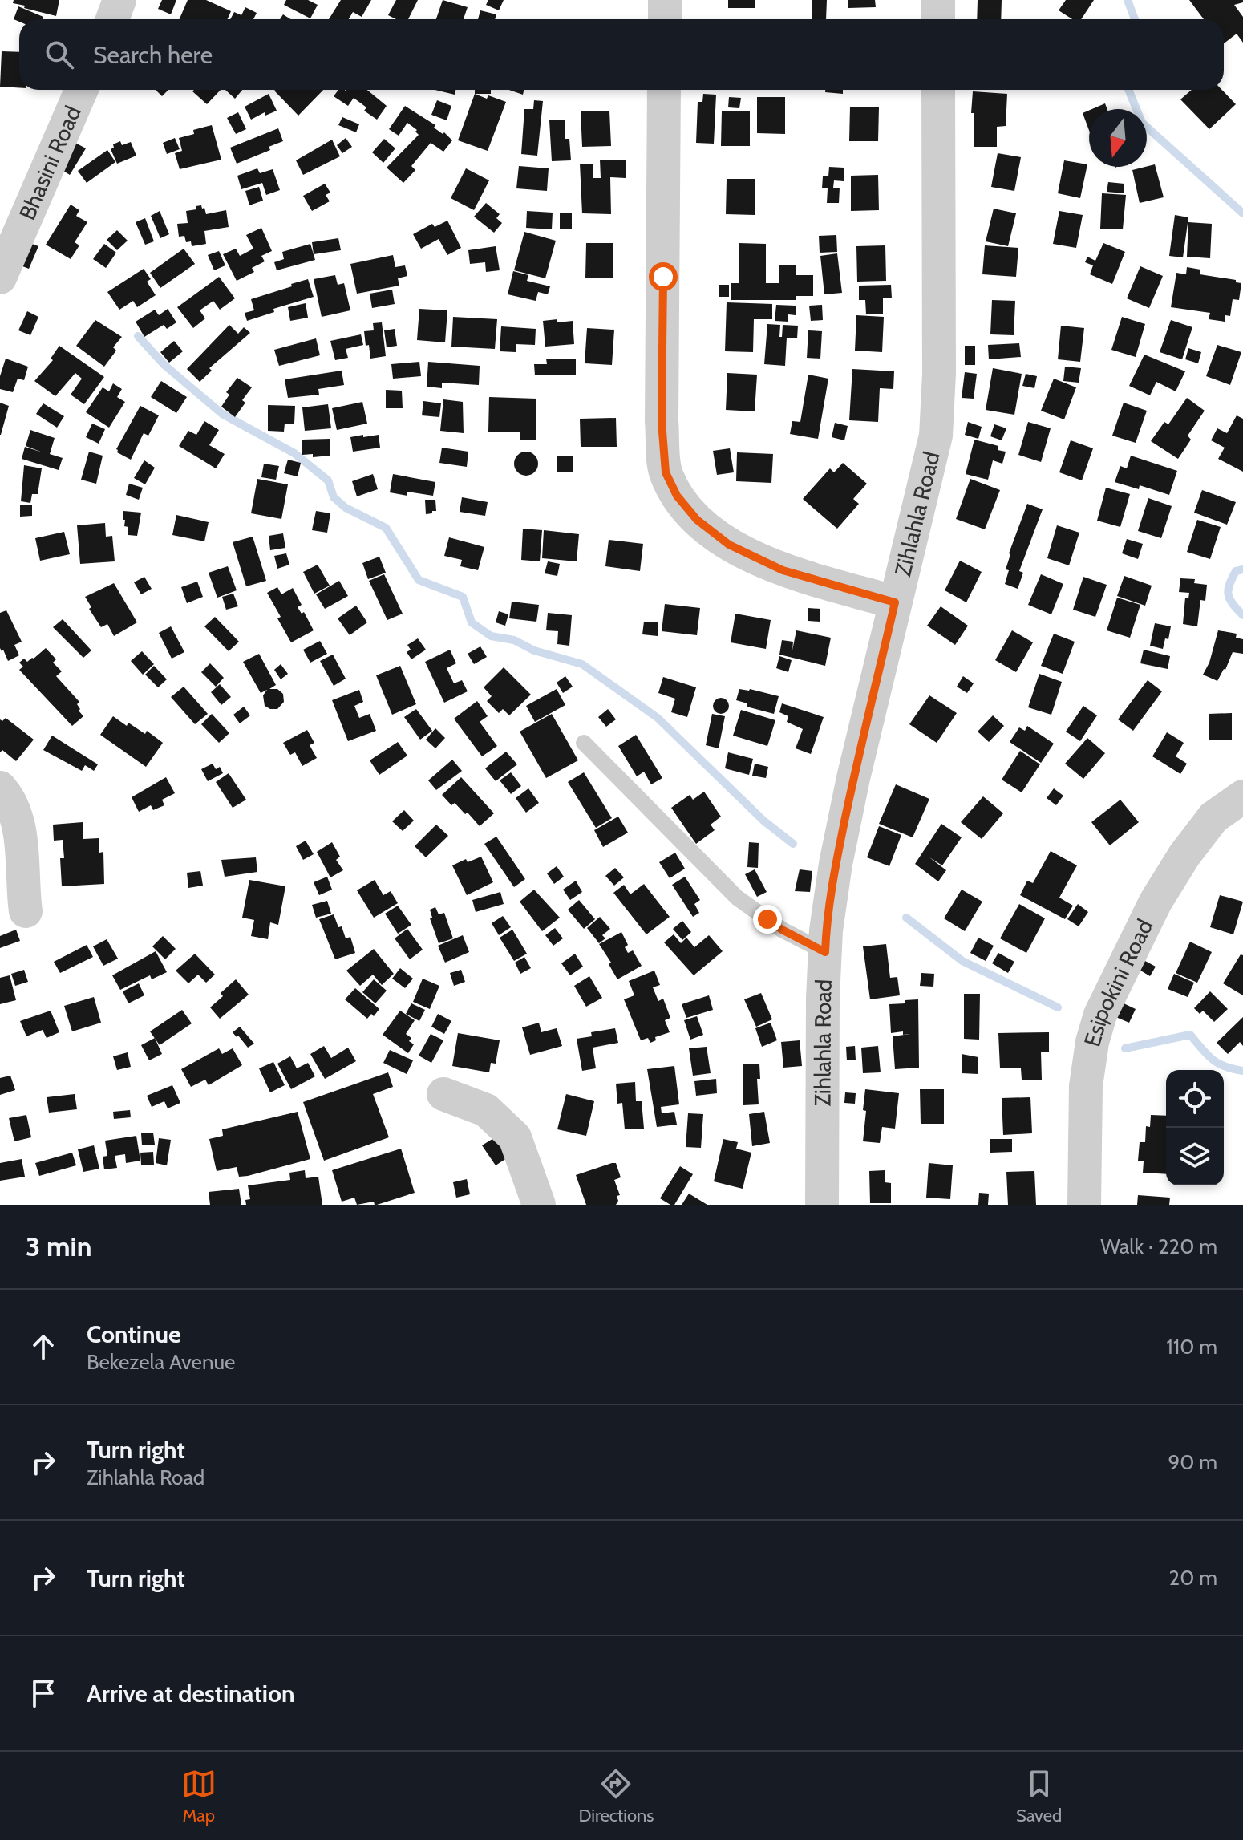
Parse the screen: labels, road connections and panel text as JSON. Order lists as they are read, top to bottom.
{
  "streets": {
    "street": ["Bhasini Road", "Zihlahla Road", "Esipokini Road"]
  },
  "north": "bottom",
  "page": {
    "search": "Search here",
    "heading": ["3 min", "Walk · 220 m"],
    "list": [
      ["Continue", "Bekezela Avenue", "110 m"],
      ["Turn right", "Zihlahla Road", "90 m"],
      ["Turn right", "20 m"],
      "Arrive at destination"
    ],
    "nav": ["Map", "Directions", "Saved"]
  }
}
